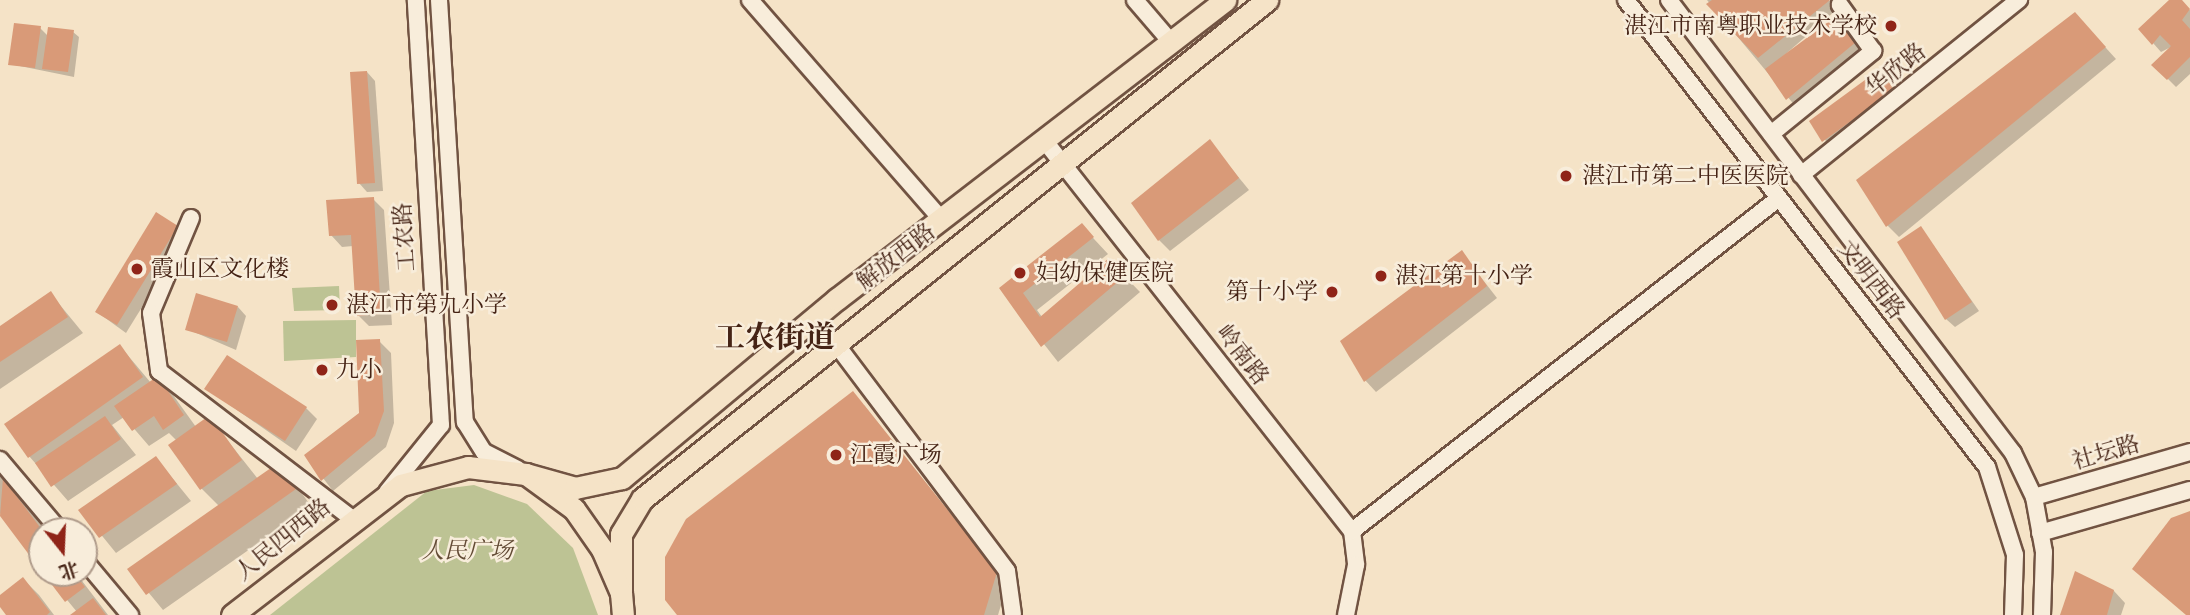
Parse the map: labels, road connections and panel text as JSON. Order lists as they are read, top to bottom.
{
  "streets": {
    "main road": ["解放西路", "人民四西路"],
    "street": [
      "华欣路",
      "工农路",
      "文明西路",
      "岭南路",
      "社坛路"
    ]
  },
  "crossings": [
    ["华欣路", "文明西路"],
    ["工农路", "解放西路"],
    ["工农路", "人民四西路"],
    ["解放西路", "岭南路"],
    ["解放西路", "人民四西路"],
    ["文明西路", "社坛路"]
  ],
  "districts": ["工农街道"],
  "parks": ["人民广场"],
  "places": [
    "湛江市南粤职业技术学校",
    "湛江市第二中医医院",
    "霞山区文化楼",
    "妇幼保健医院",
    "湛江第十小学",
    "第十小学",
    "湛江市第九小学",
    "九小",
    "江霞广场"
  ],
  "north": "bottom"
}
